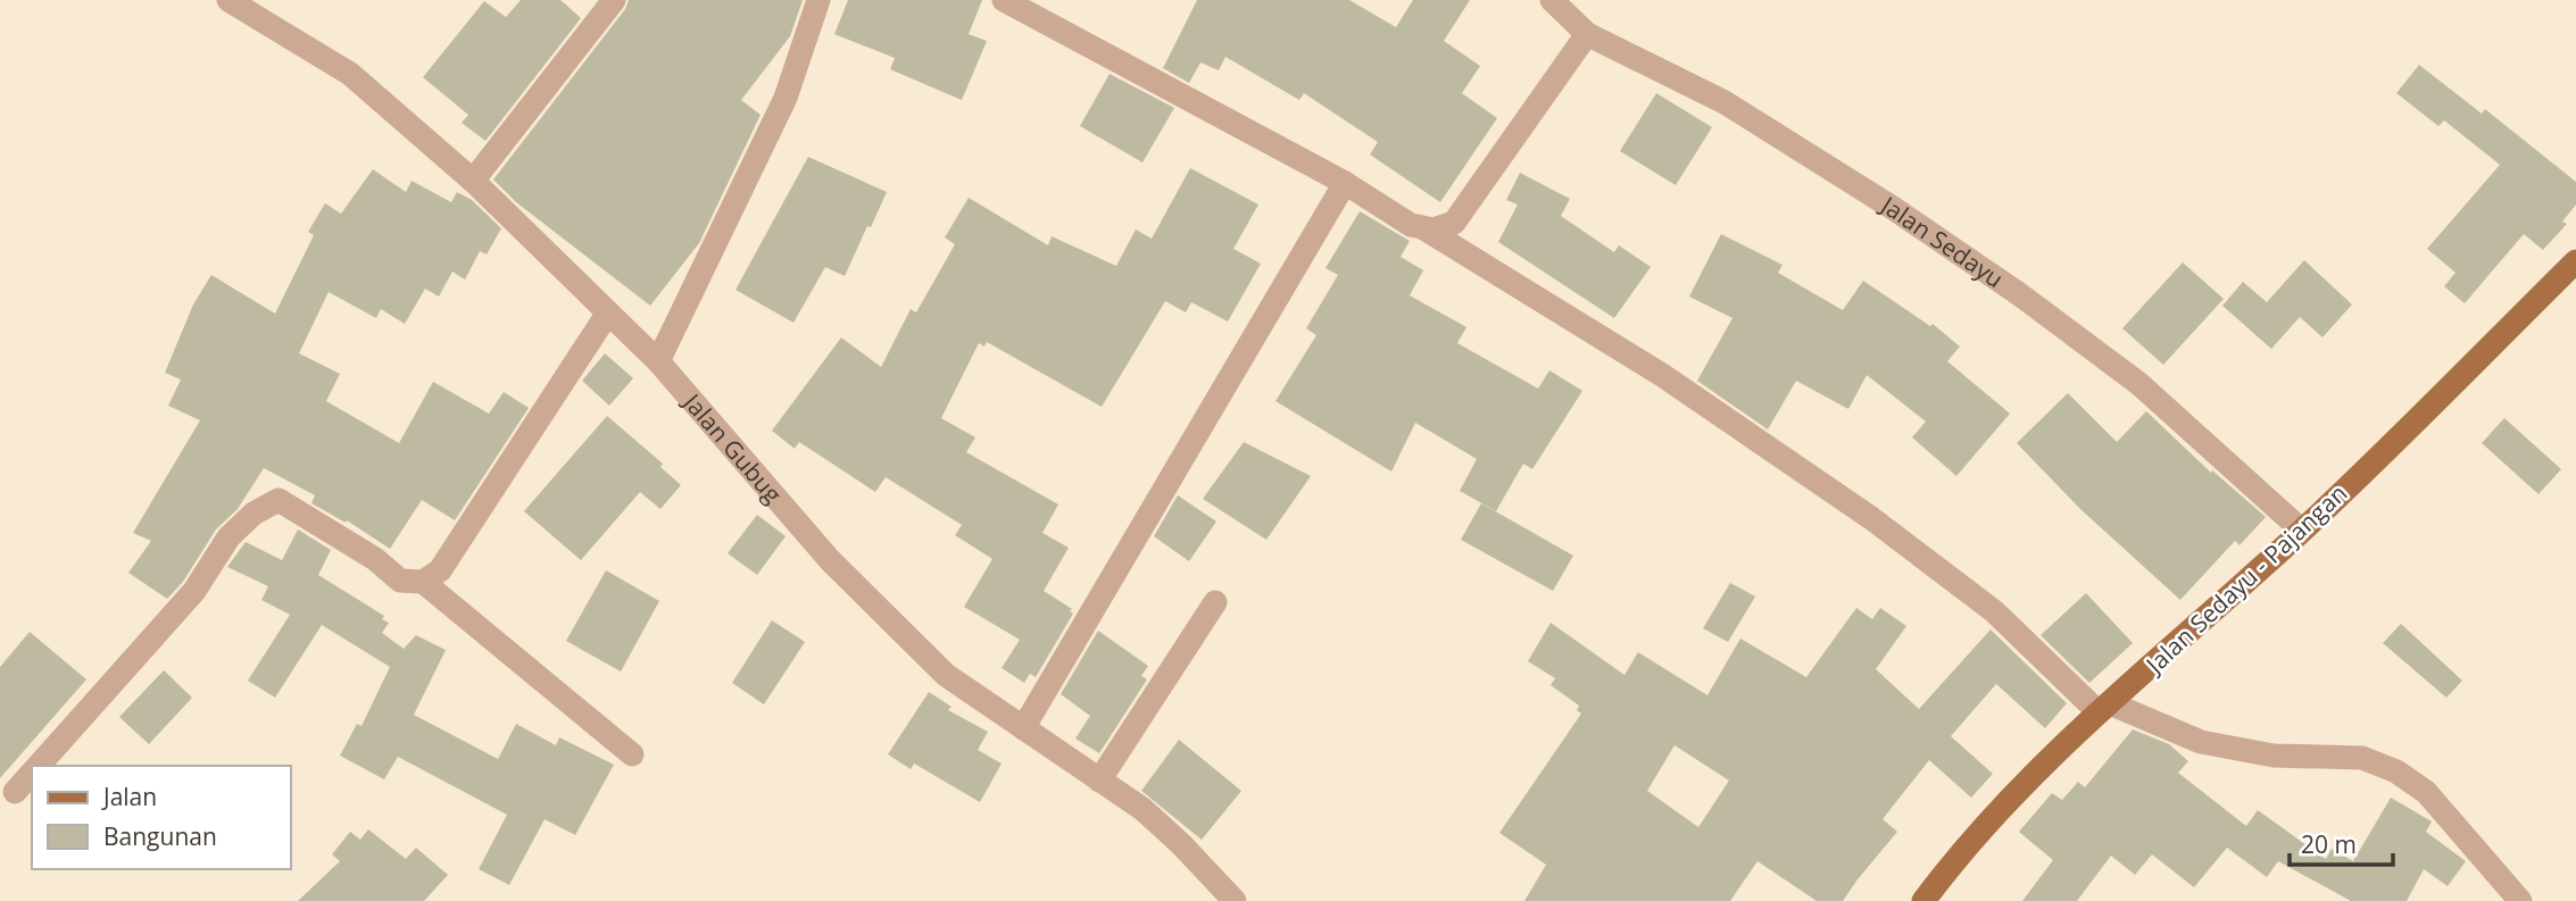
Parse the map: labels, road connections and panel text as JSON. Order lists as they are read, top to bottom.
{
  "streets": {
    "main road": ["Jalan Sedayu - Pajangan"],
    "street": ["Jalan Sedayu", "Jalan Gubug"]
  },
  "crossings": [
    ["Jalan Sedayu", "Jalan Sedayu - Pajangan"]
  ],
  "legend": ["Jalan", "Bangunan"],
  "scale_bar": "20 m"
}
